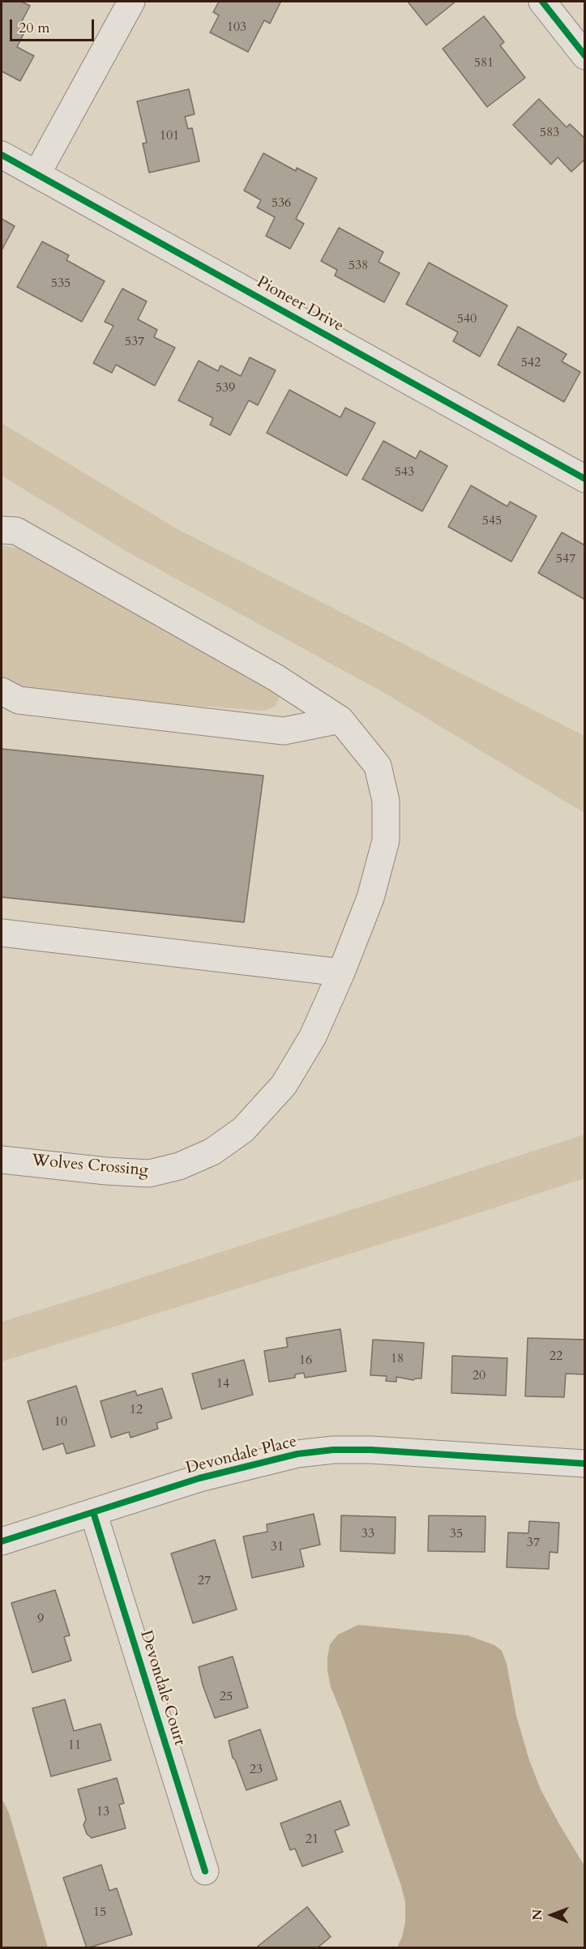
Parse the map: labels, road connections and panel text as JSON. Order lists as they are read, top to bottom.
{
  "streets": {
    "street": [
      "Pioneer Drive",
      "Wolves Crossing",
      "Devondale Place",
      "Devondale Court"
    ]
  },
  "crossings": [
    ["Devondale Place", "Devondale Court"]
  ],
  "house_numbers": [
    "103",
    "581",
    "583",
    "101",
    "536",
    "538",
    "535",
    "540",
    "537",
    "542",
    "539",
    "543",
    "545",
    "547",
    "22",
    "18",
    "16",
    "20",
    "14",
    "12",
    "10",
    "33",
    "35",
    "37",
    "31",
    "27",
    "9",
    "25",
    "11",
    "23",
    "13",
    "21",
    "15"
  ],
  "scale_bar": "20 m",
  "north": "left"
}
